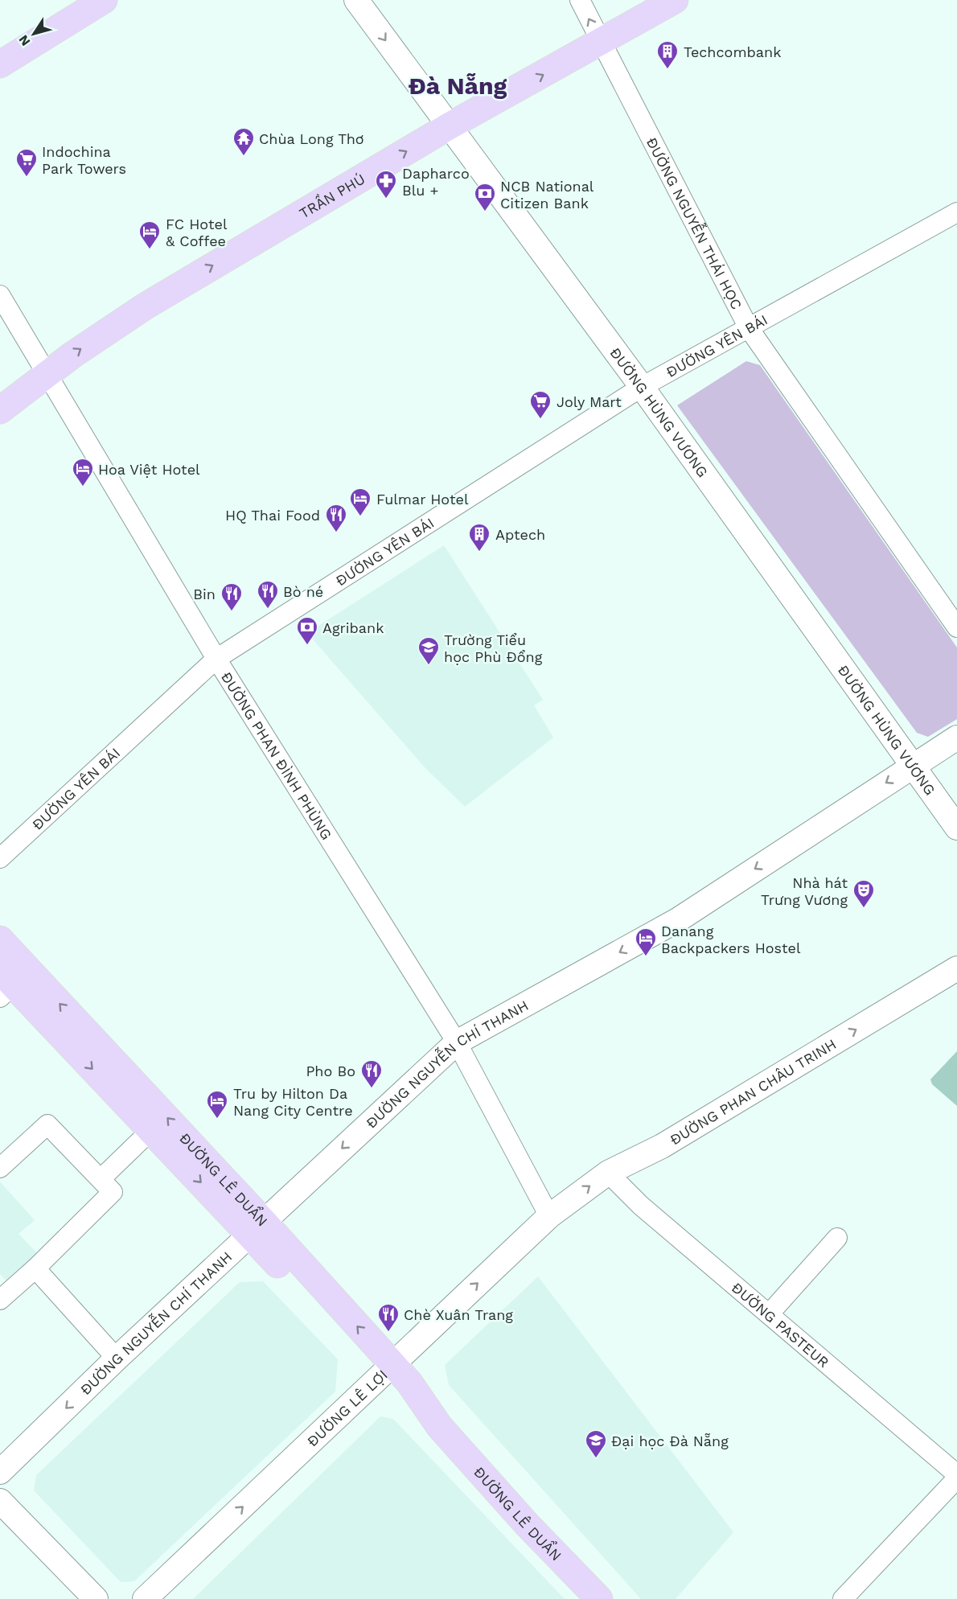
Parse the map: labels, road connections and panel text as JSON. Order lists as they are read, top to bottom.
{
  "streets": {
    "main road": ["TRẦN PHÚ", "ĐƯỜNG LÊ DUẨN"],
    "street": [
      "ĐƯỜNG NGUYỄN THÁI HỌC",
      "ĐƯỜNG YÊN BÁI",
      "ĐƯỜNG HÙNG VƯƠNG",
      "ĐƯỜNG PHAN ĐÌNH PHÙNG",
      "ĐƯỜNG NGUYỄN CHÍ THANH",
      "ĐƯỜNG PHAN CHÂU TRINH",
      "ĐƯỜNG PASTEUR",
      "ĐƯỜNG LÊ LỢI"
    ]
  },
  "crossings": [
    ["TRẦN PHÚ", "ĐƯỜNG NGUYỄN THÁI HỌC"],
    ["TRẦN PHÚ", "ĐƯỜNG HÙNG VƯƠNG"],
    ["TRẦN PHÚ", "ĐƯỜNG PHAN ĐÌNH PHÙNG"],
    ["ĐƯỜNG NGUYỄN THÁI HỌC", "ĐƯỜNG YÊN BÁI"],
    ["ĐƯỜNG YÊN BÁI", "ĐƯỜNG HÙNG VƯƠNG"],
    ["ĐƯỜNG YÊN BÁI", "ĐƯỜNG PHAN ĐÌNH PHÙNG"],
    ["ĐƯỜNG HÙNG VƯƠNG", "ĐƯỜNG NGUYỄN CHÍ THANH"],
    ["ĐƯỜNG PHAN ĐÌNH PHÙNG", "ĐƯỜNG NGUYỄN CHÍ THANH"],
    ["ĐƯỜNG PHAN ĐÌNH PHÙNG", "ĐƯỜNG PHAN CHÂU TRINH"],
    ["ĐƯỜNG PHAN ĐÌNH PHÙNG", "ĐƯỜNG LÊ LỢI"],
    ["ĐƯỜNG NGUYỄN CHÍ THANH", "ĐƯỜNG LÊ DUẨN"],
    ["ĐƯỜNG PHAN CHÂU TRINH", "ĐƯỜNG PASTEUR"],
    ["ĐƯỜNG PHAN CHÂU TRINH", "ĐƯỜNG LÊ LỢI"],
    ["ĐƯỜNG LÊ DUẨN", "ĐƯỜNG LÊ LỢI"]
  ],
  "one_way": [
    "TRẦN PHÚ",
    "ĐƯỜNG NGUYỄN CHÍ THANH",
    "ĐƯỜNG PHAN CHÂU TRINH",
    "ĐƯỜNG LÊ LỢI"
  ],
  "districts": ["Đà Nẵng"],
  "places": {
    "building": ["Techcombank", "Aptech"],
    "temple": ["Chùa Long Thơ"],
    "supermarket": ["Indochina Park Towers", "Joly Mart"],
    "pharmacy": ["Dapharco Blu +"],
    "bank": ["NCB National Citizen Bank", "Agribank"],
    "hotel": [
      "FC Hotel & Coffee",
      "Hoa Việt Hotel",
      "Fulmar Hotel",
      "Danang Backpackers Hostel",
      "Tru by Hilton Da Nang City Centre"
    ],
    "restaurant": [
      "HQ Thai Food",
      "Bò né",
      "Bin",
      "Pho Bo",
      "Chè Xuân Trang"
    ],
    "school or university": ["Trường Tiểu học Phù Đổng", "Đại học Đà Nẵng"],
    "theatre": ["Nhà hát Trưng Vương"]
  },
  "north": "bottom left"
}
